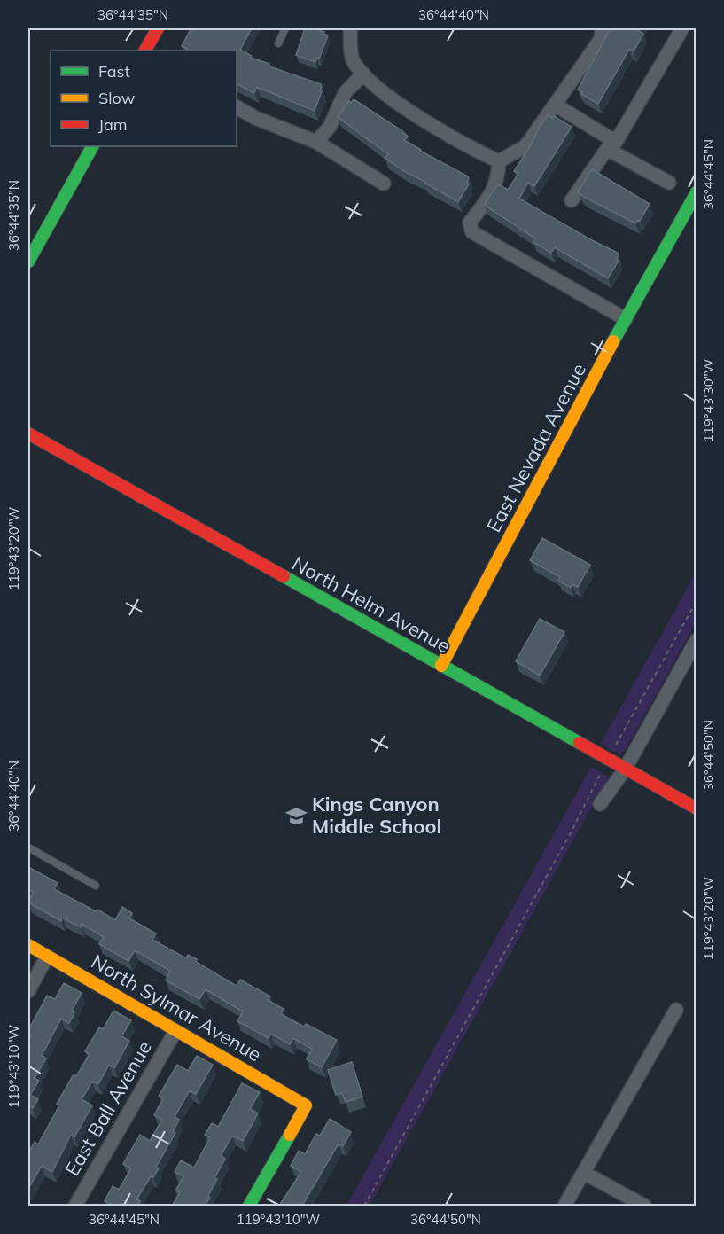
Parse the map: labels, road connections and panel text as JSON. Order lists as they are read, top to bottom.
{
  "streets": {
    "street": [
      "East Nevada Avenue",
      "North Helm Avenue",
      "North Sylmar Avenue",
      "East Ball Avenue"
    ]
  },
  "crossings": [
    ["East Nevada Avenue", "North Helm Avenue"],
    ["North Sylmar Avenue", "East Ball Avenue"]
  ],
  "places": {
    "school or university": ["Kings Canyon Middle School"]
  },
  "legend": ["Fast", "Slow", "Jam"],
  "coordinates": [
    "36°44'35\"N",
    "36°44'40\"N",
    "36°44'45\"N",
    "119°43'30\"W",
    "119°43'20\"W",
    "36°44'50\"N",
    "119°43'10\"W"
  ]
}
